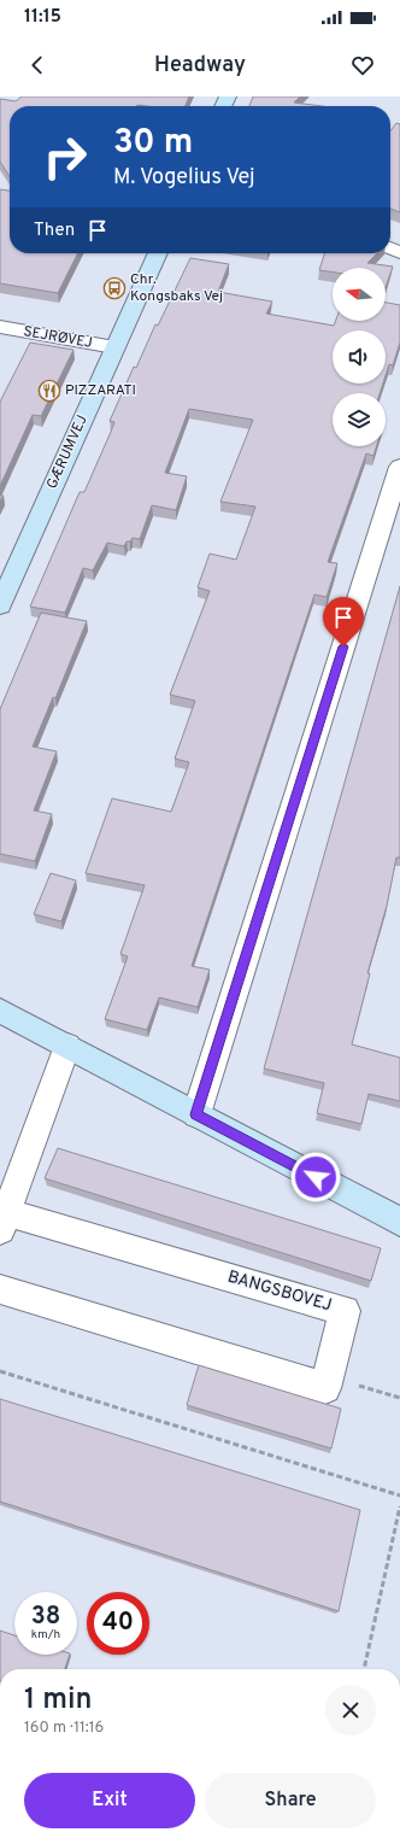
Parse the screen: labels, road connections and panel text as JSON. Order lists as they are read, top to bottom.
{
  "streets": {
    "main road": ["GÆRUMVEJ"],
    "street": ["SEJRØVEJ", "BANGSBOVEJ"]
  },
  "crossings": [
    ["SEJRØVEJ", "GÆRUMVEJ"]
  ],
  "places": {
    "bus stop": ["Chr. Kongsbaks Vej"],
    "restaurant": ["PIZZARATI"]
  },
  "north": "left",
  "page": {
    "status": "11:15",
    "header": "Headway",
    "turn": ["30 m", "M. Vogelius Vej"],
    "then": "Then",
    "speed": "38 km/h",
    "limit": "40",
    "heading": ["1 min", "160 m · 11:16"],
    "buttons": ["Exit", "Share"]
  }
}
